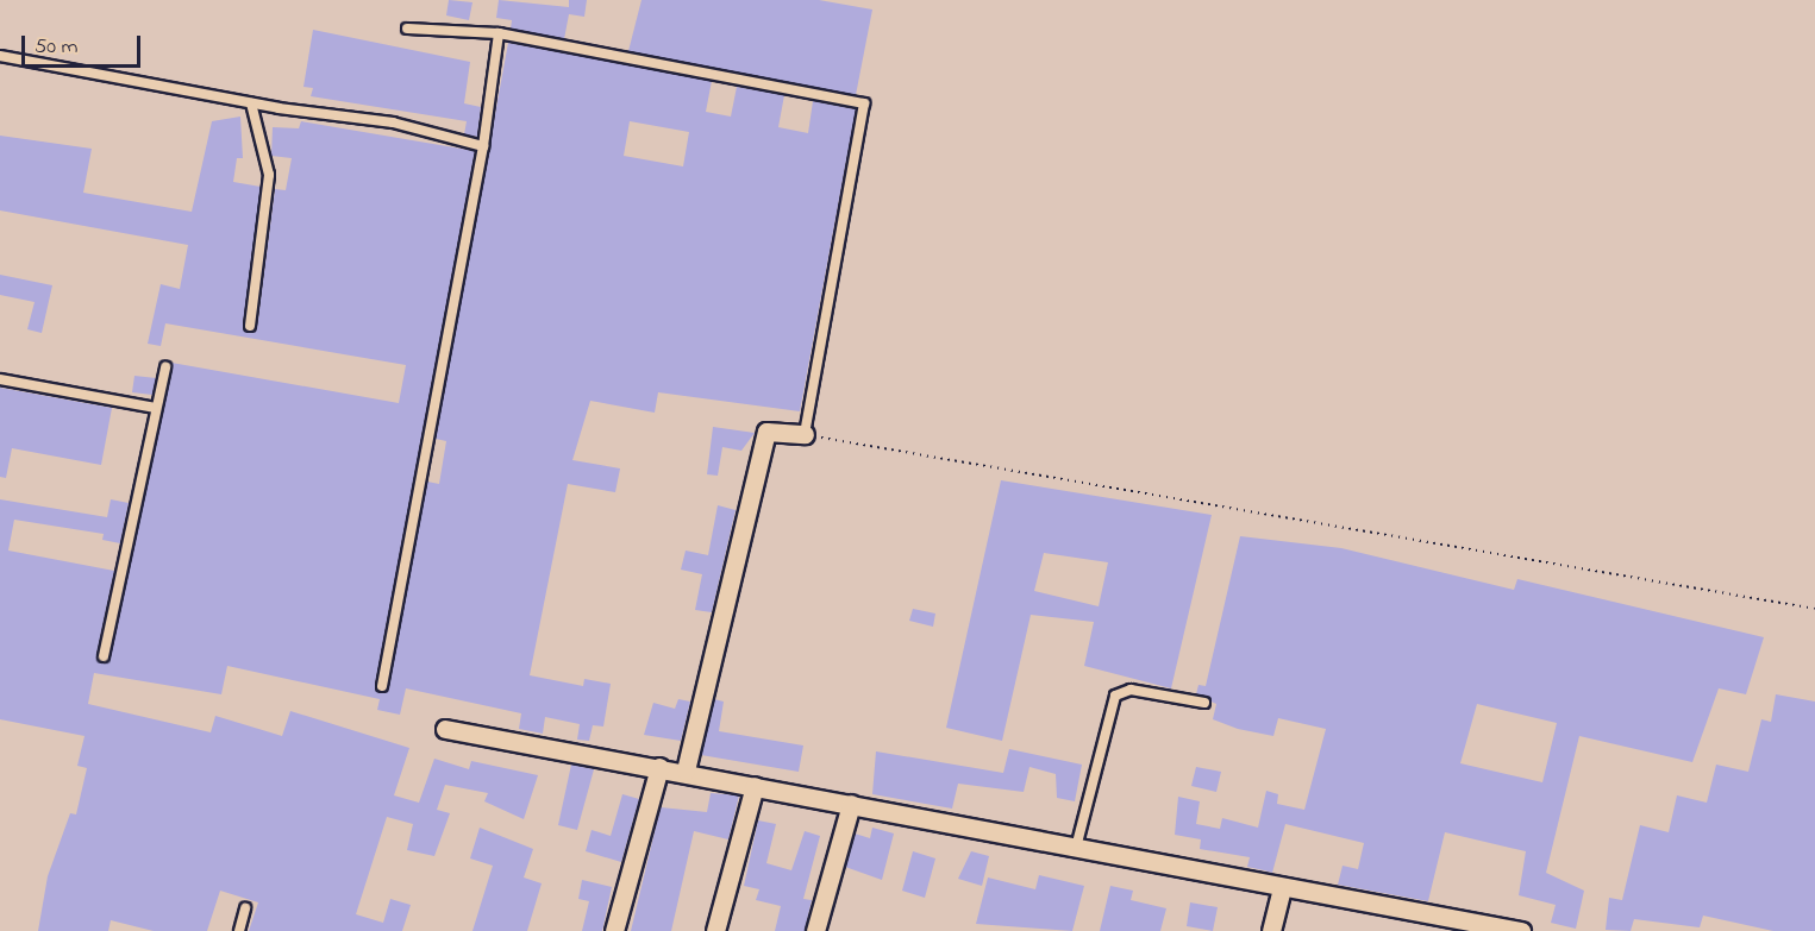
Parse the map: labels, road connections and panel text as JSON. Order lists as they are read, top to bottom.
{
  "scale_bar": "50 m"
}
